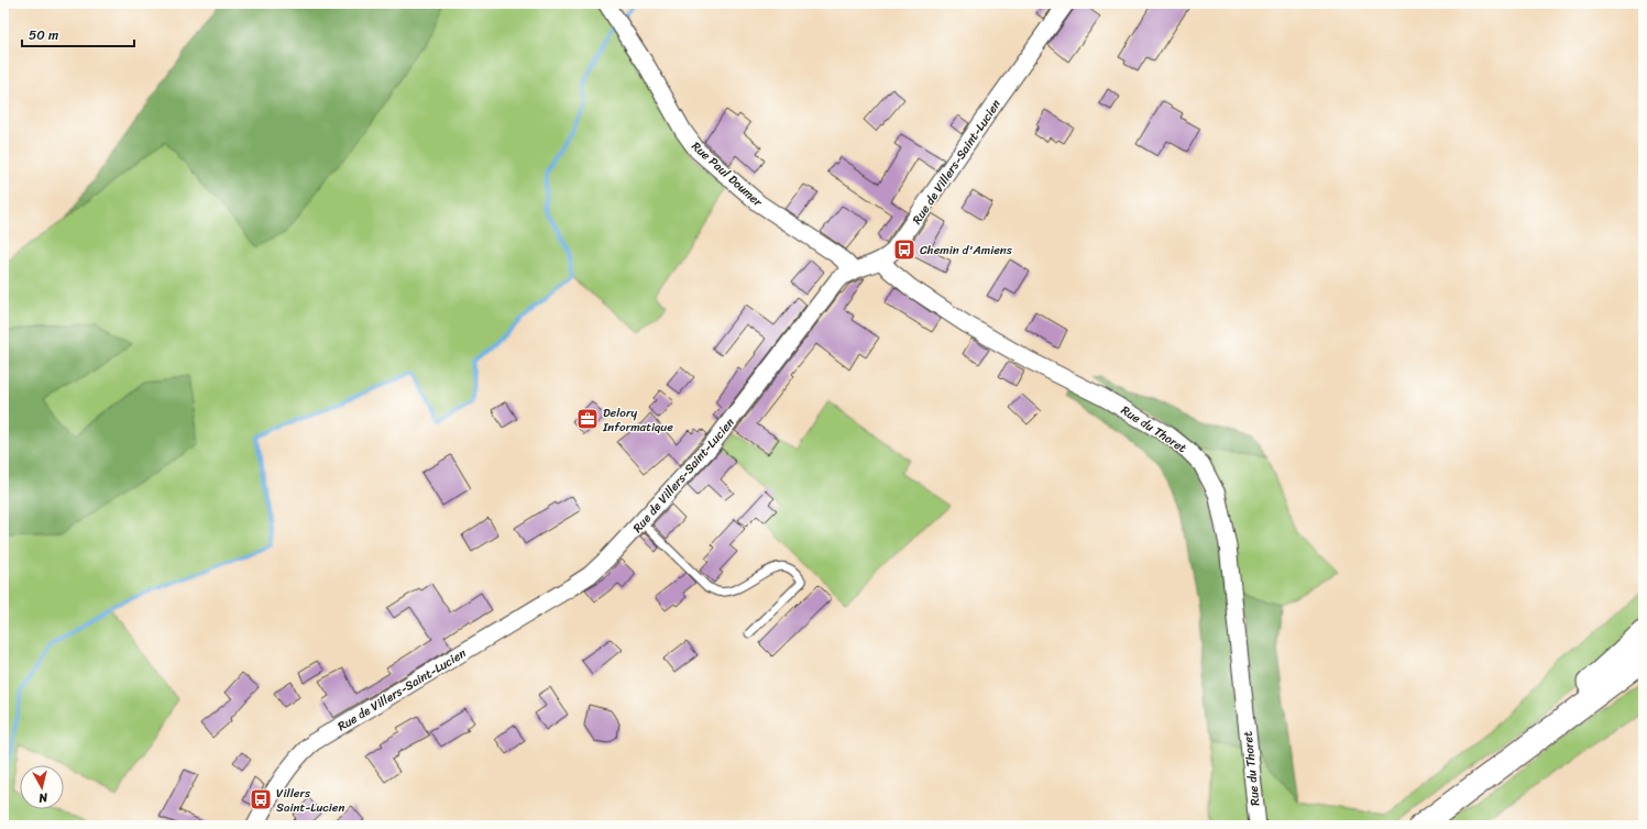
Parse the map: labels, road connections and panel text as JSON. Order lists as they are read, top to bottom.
{
  "streets": {
    "street": ["Rue de Villers-Saint-Lucien", "Rue Paul Doumer", "Rue du Thoret"]
  },
  "crossings": [
    ["Rue de Villers-Saint-Lucien", "Rue Paul Doumer"],
    ["Rue de Villers-Saint-Lucien", "Rue du Thoret"]
  ],
  "places": {
    "bus stop": ["Chemin d'Amiens", "Villers Saint-Lucien"],
    "office": ["Delory Informatique"]
  },
  "scale_bar": "50 m",
  "north": "bottom"
}
